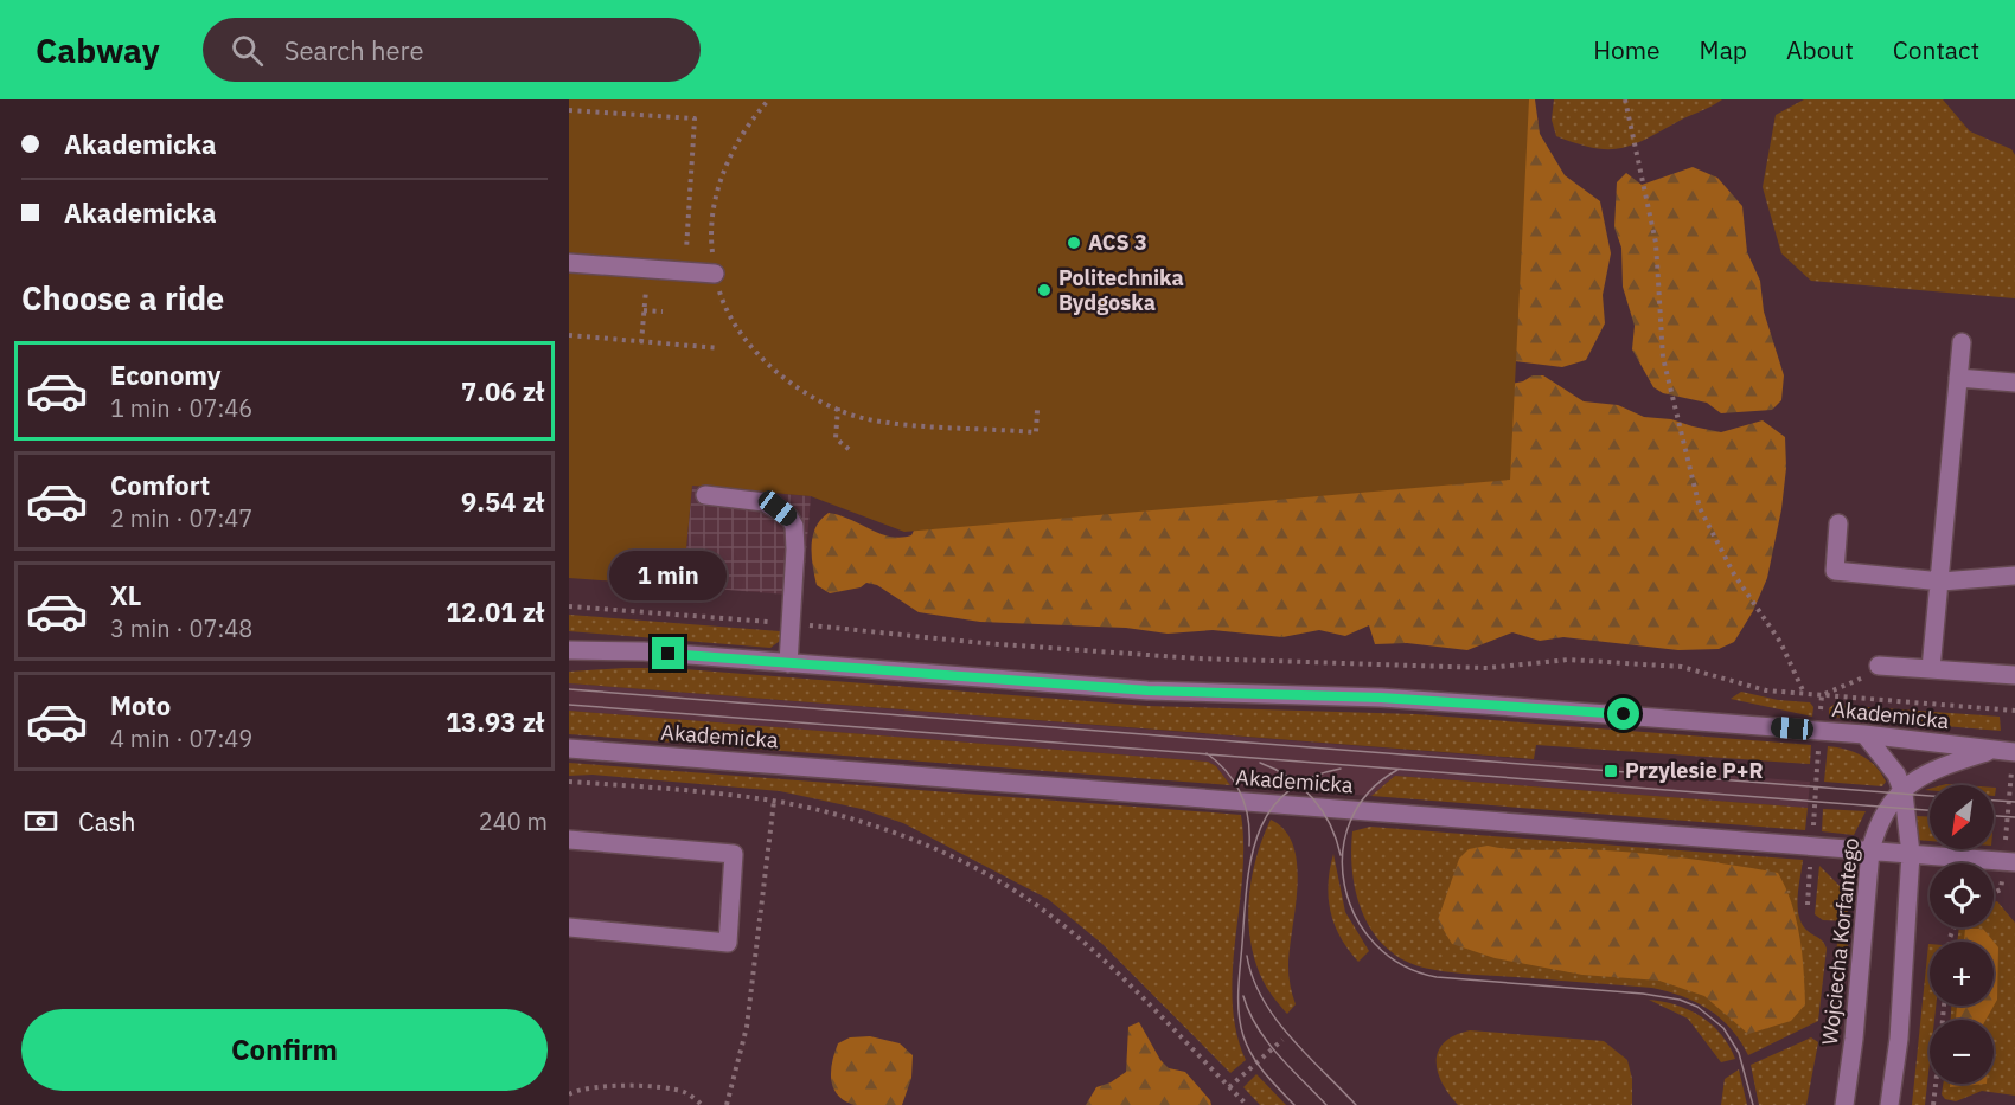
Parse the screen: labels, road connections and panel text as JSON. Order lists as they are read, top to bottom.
{
  "streets": {
    "street": ["Akademicka", "Wojciecha Korfantego"]
  },
  "crossings": [
    ["Akademicka", "Wojciecha Korfantego"]
  ],
  "places": {
    "other": ["ACS 3", "Politechnika Bydgoska"],
    "transit": ["Przylesie P+R"]
  },
  "north": "bottom left",
  "page": {
    "header": "Cabway",
    "search": "Search here",
    "nav": [
      "Home",
      "Map",
      "About",
      "Contact"
    ],
    "banner": ["Akademicka", "Akademicka"],
    "heading": "Choose a ride",
    "list": [
      {
        "name": "Economy",
        "note": "1 min · 07:46",
        "value": "7.06 zł"
      },
      {
        "name": "Comfort",
        "note": "2 min · 07:47",
        "value": "9.54 zł"
      },
      {
        "name": "XL",
        "note": "3 min · 07:48",
        "value": "12.01 zł"
      },
      {
        "name": "Moto",
        "note": "4 min · 07:49",
        "value": "13.93 zł"
      }
    ],
    "bubble": "1 min",
    "pay": ["Cash", "240 m"],
    "map_buttons": ["+", "−"],
    "buttons": "Confirm"
  }
}
